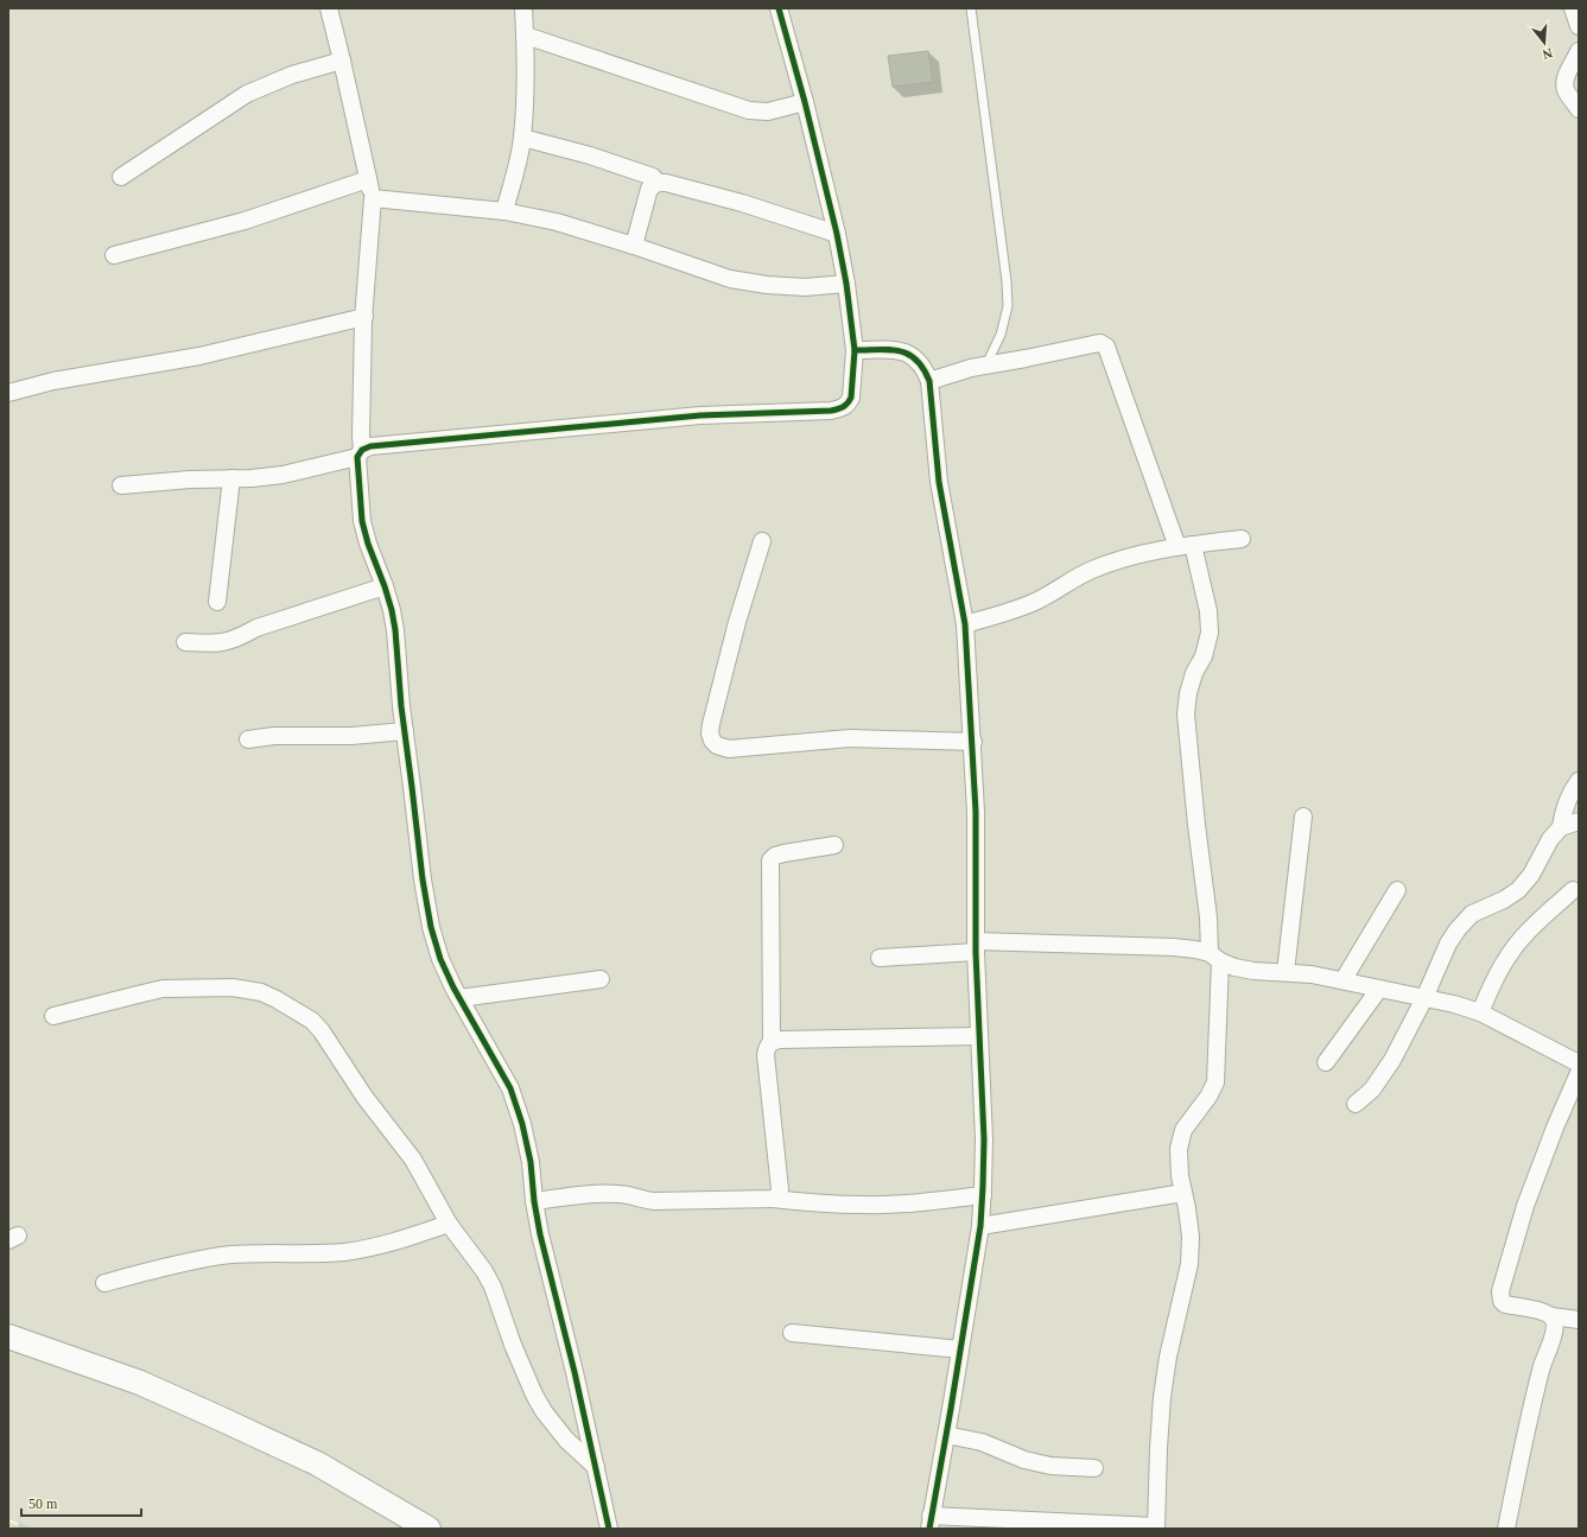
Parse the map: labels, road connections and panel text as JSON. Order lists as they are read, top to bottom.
{
  "scale_bar": "50 m",
  "north": "bottom"
}
